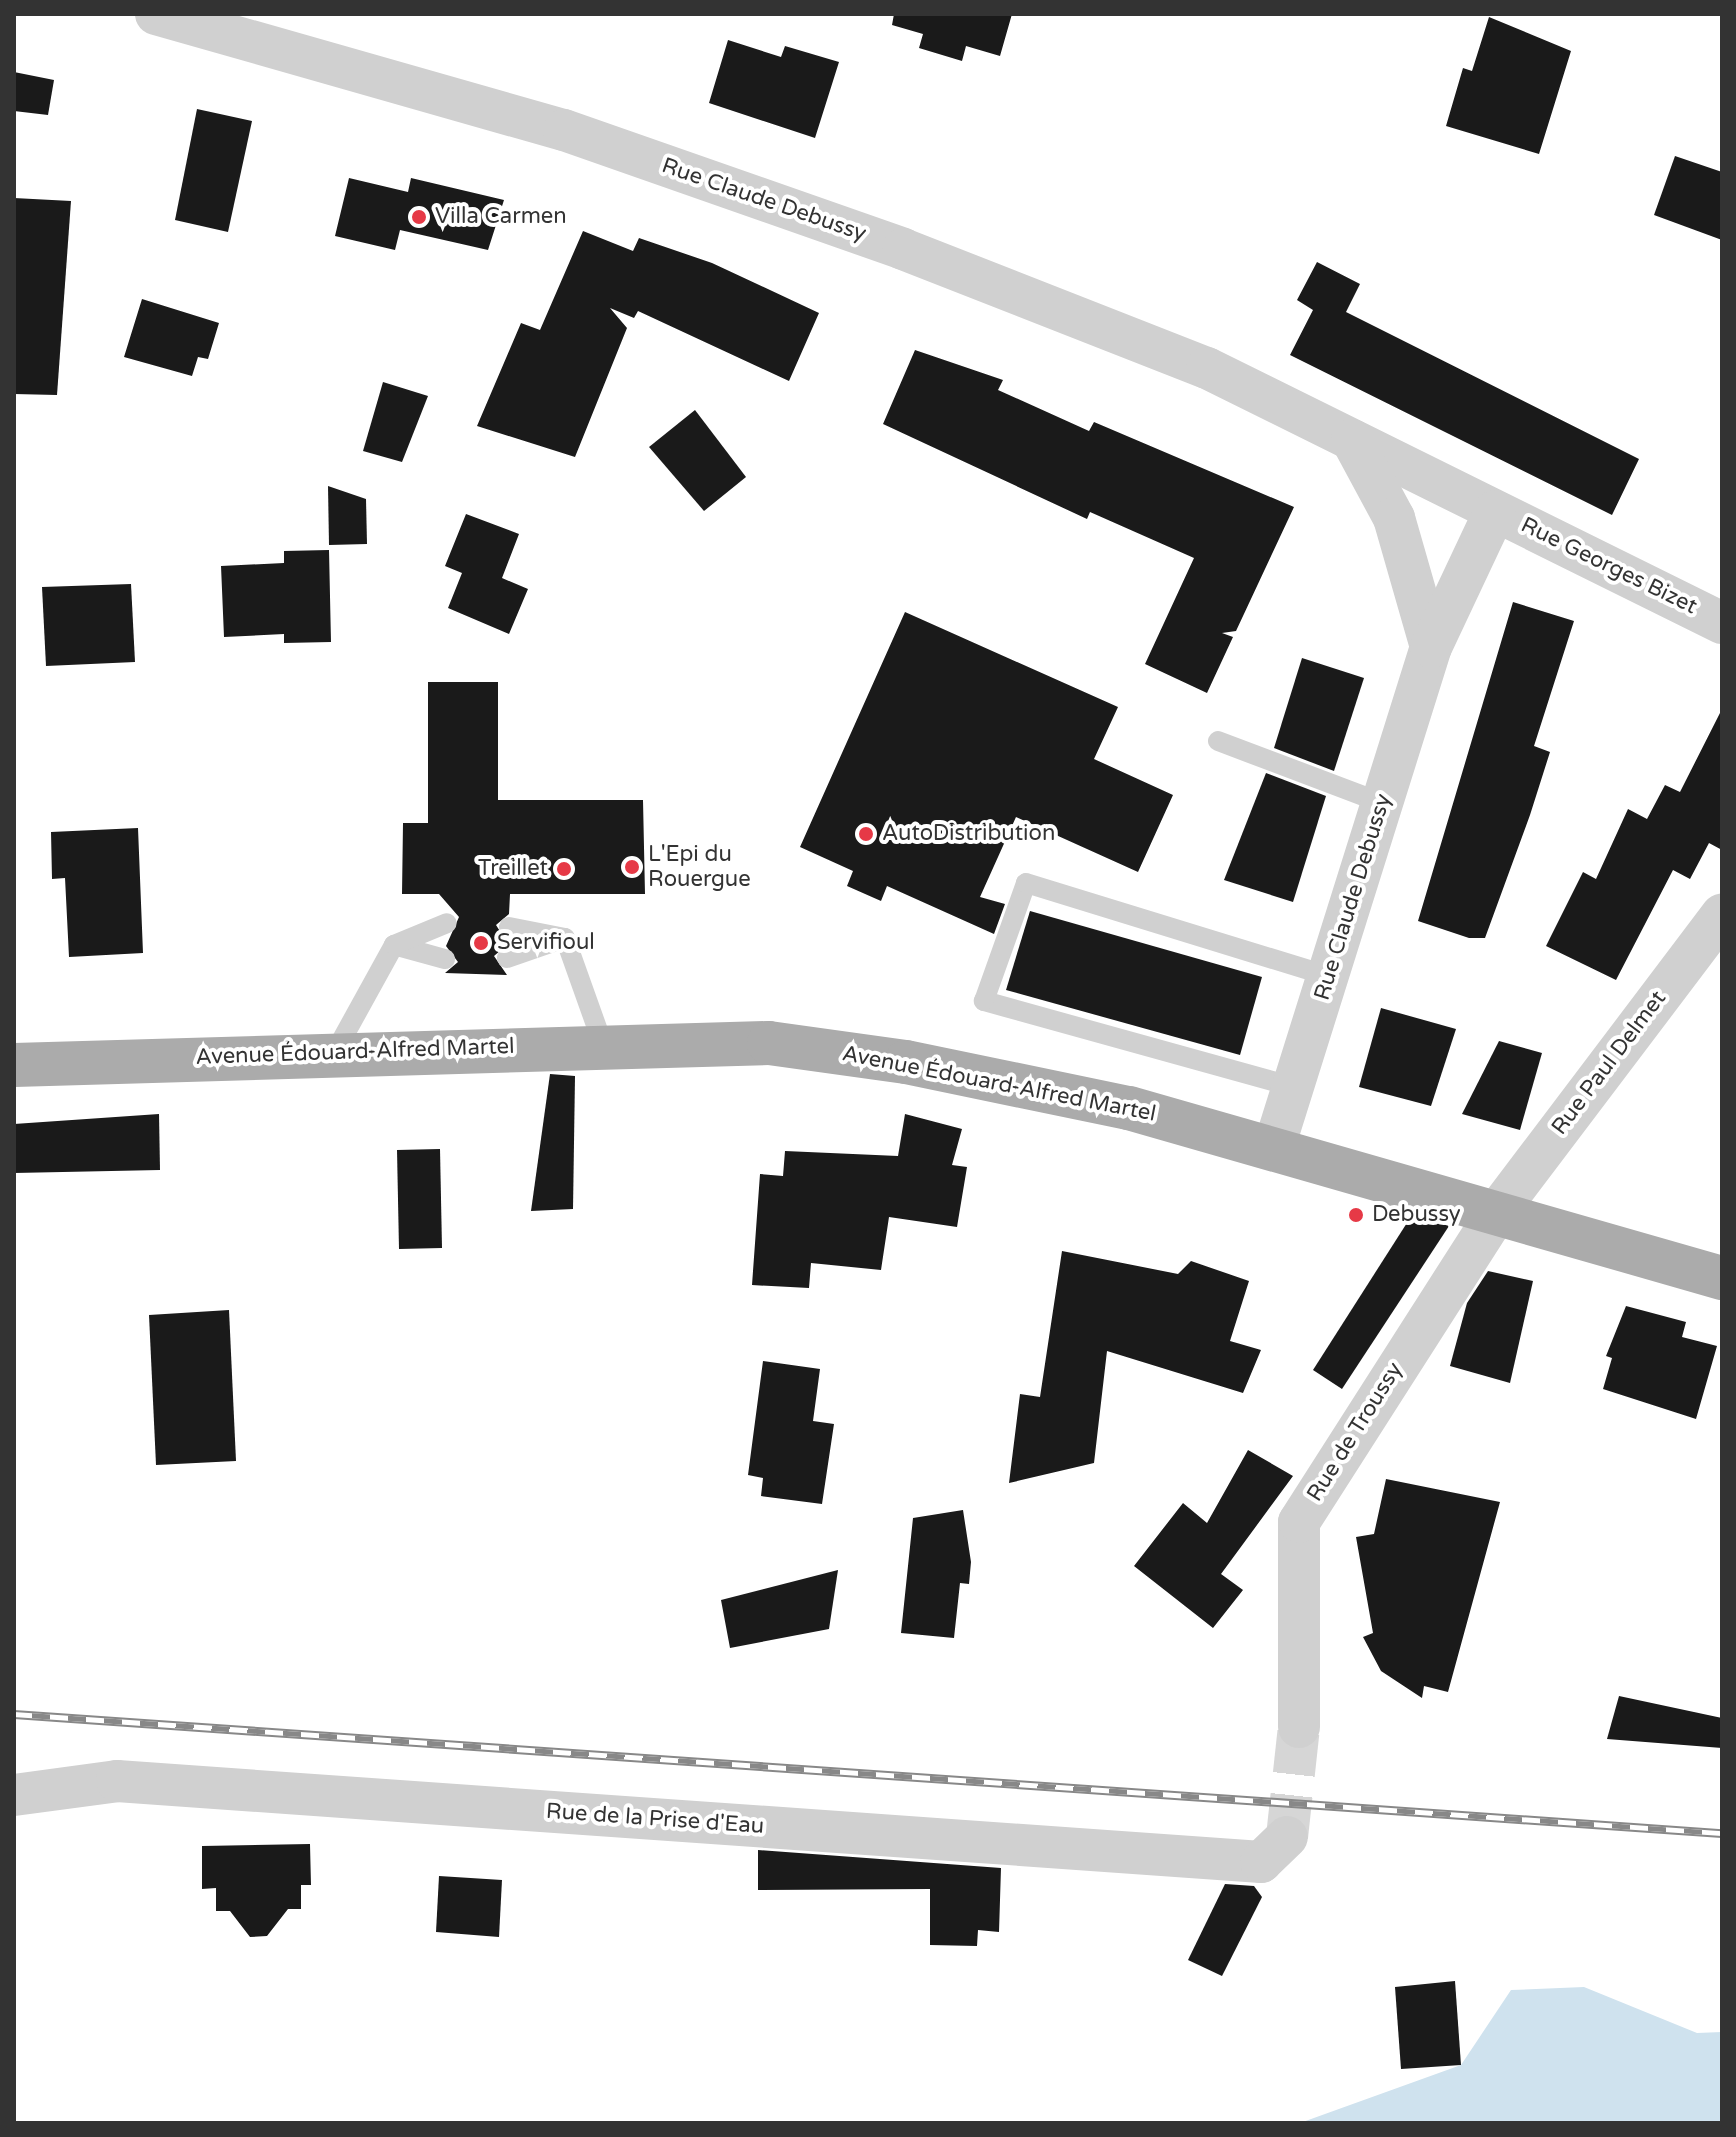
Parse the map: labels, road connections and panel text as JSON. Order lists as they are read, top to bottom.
{
  "streets": {
    "main road": ["Avenue Édouard-Alfred Martel"],
    "street": [
      "Rue Claude Debussy",
      "Rue Georges Bizet",
      "Rue Paul Delmet",
      "Rue de Troussy",
      "Rue de la Prise d'Eau"
    ]
  },
  "crossings": [
    ["Rue Claude Debussy", "Rue Georges Bizet"],
    ["Rue Claude Debussy", "Avenue Édouard-Alfred Martel"],
    ["Avenue Édouard-Alfred Martel", "Rue Paul Delmet"],
    ["Avenue Édouard-Alfred Martel", "Rue de Troussy"],
    ["Rue Paul Delmet", "Rue de Troussy"]
  ],
  "places": [
    "Villa Carmen",
    "AutoDistribution",
    "L'Epi du Rouergue",
    "Treillet",
    "Servifioul",
    "Debussy"
  ]
}
